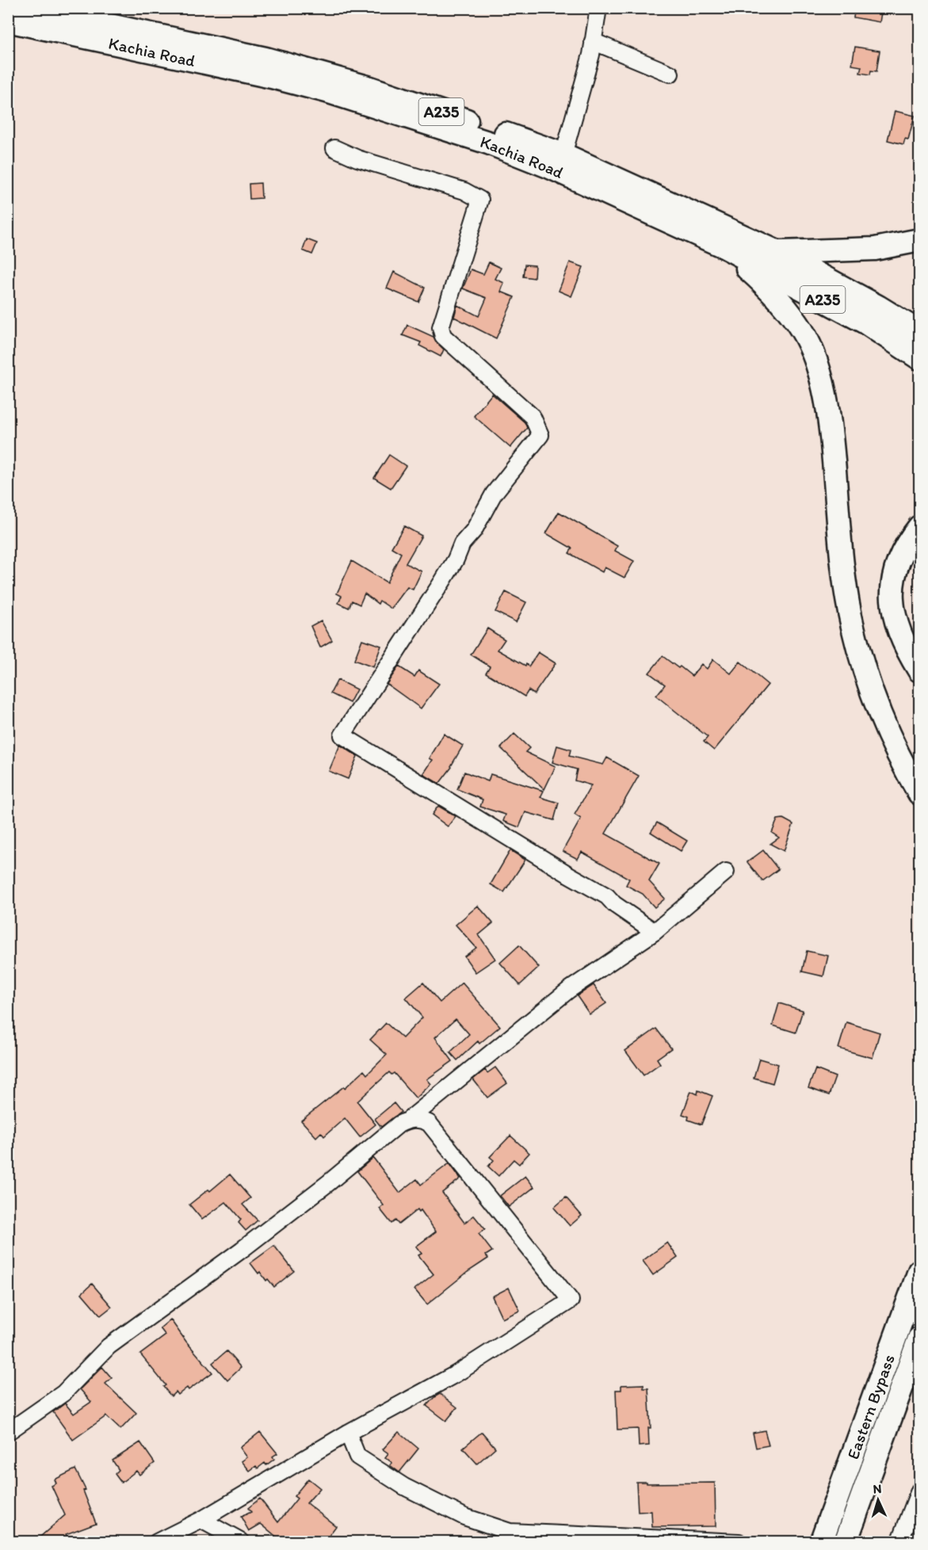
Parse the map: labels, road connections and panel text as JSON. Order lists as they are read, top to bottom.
{
  "streets": {
    "highway": ["Kachia Road", "A235", "Eastern Bypass"]
  },
  "north": "top"
}
